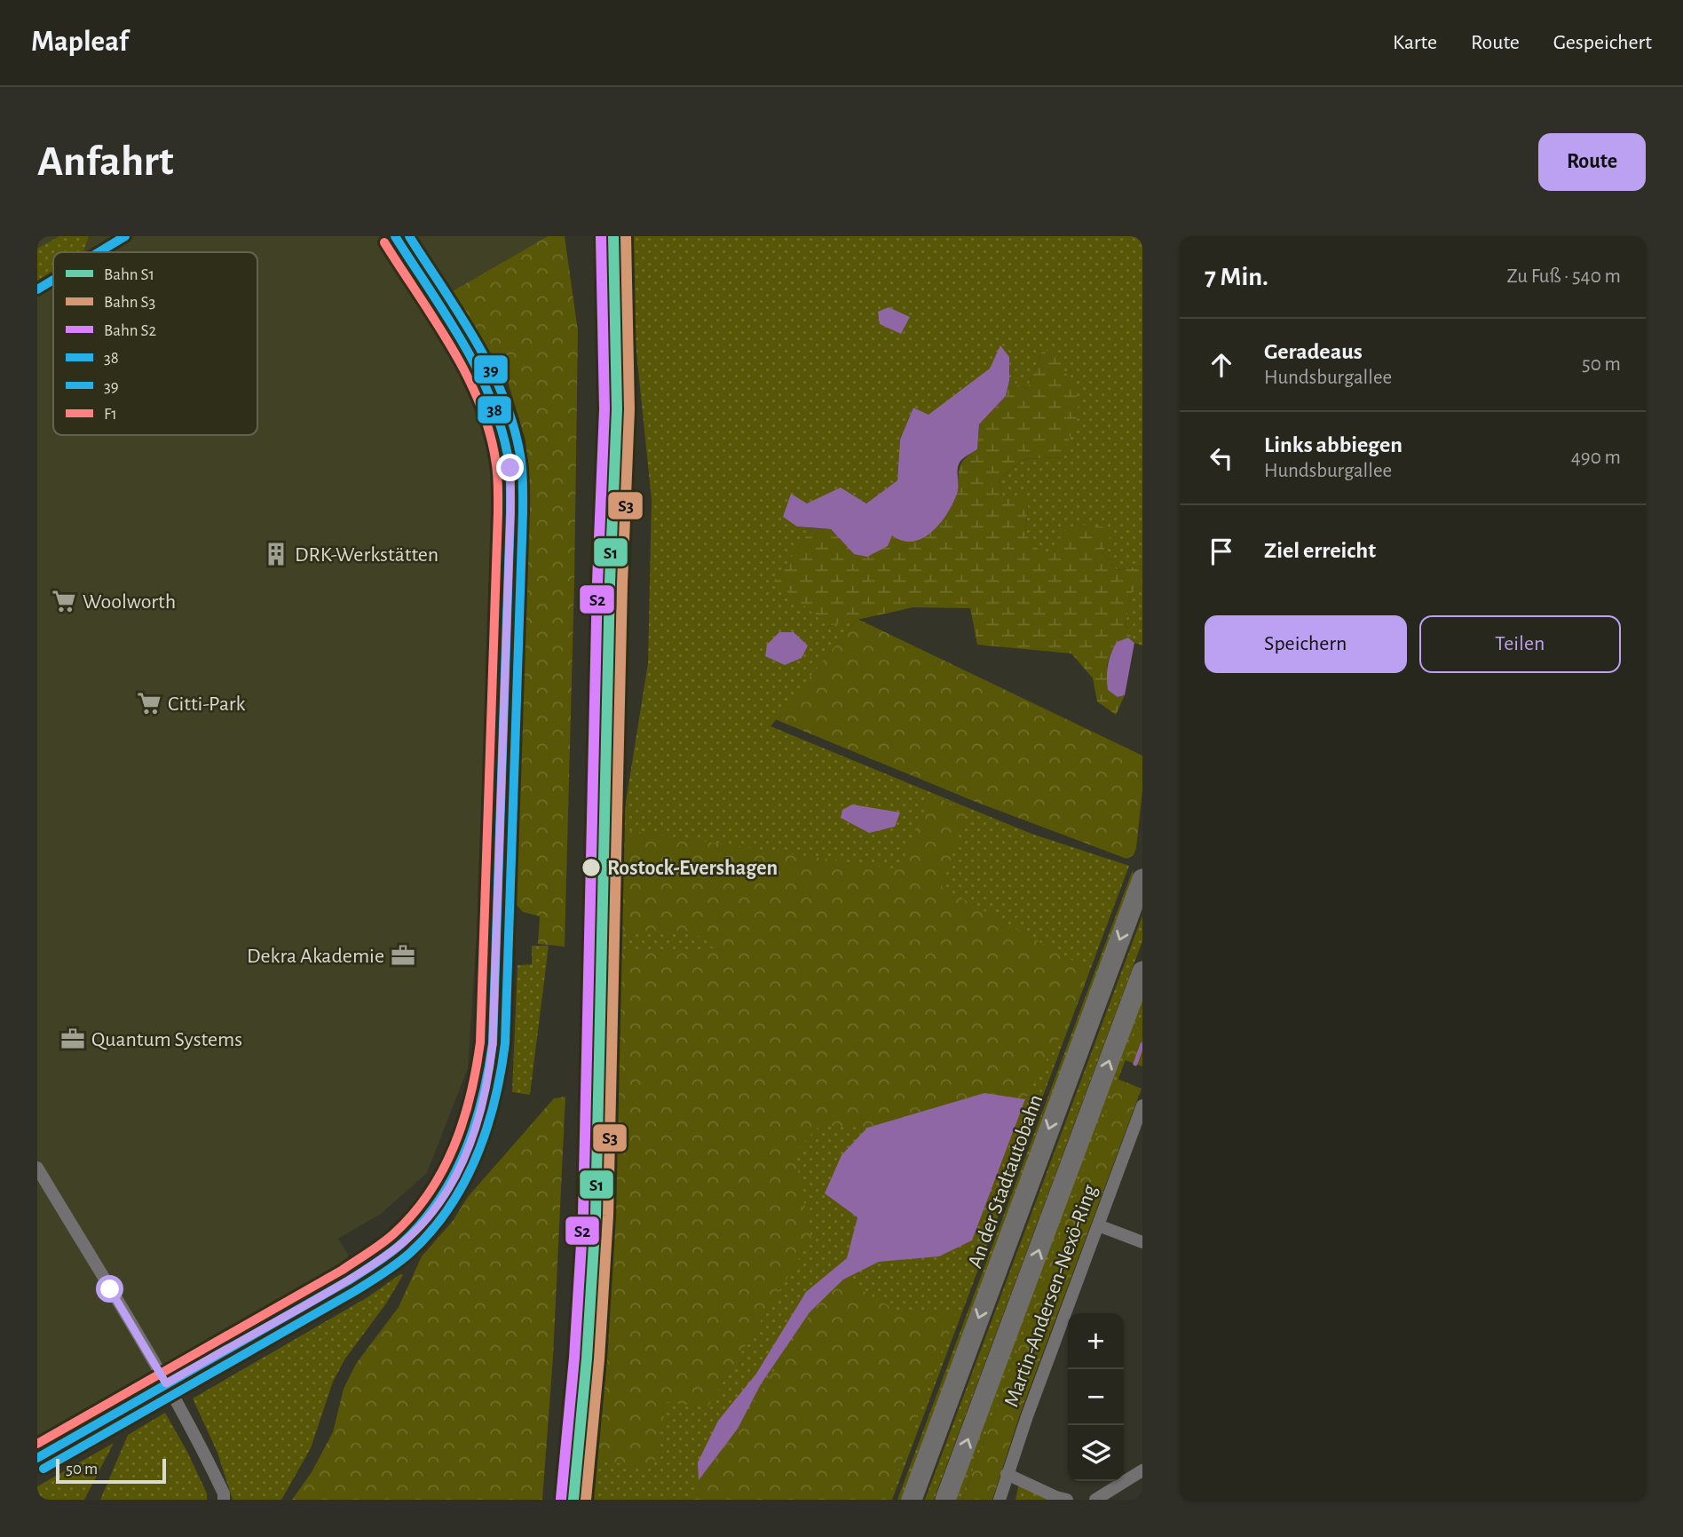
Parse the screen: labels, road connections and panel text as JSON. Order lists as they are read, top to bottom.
{
  "streets": {
    "highway": ["An der Stadtautobahn"],
    "street": ["Martin-Andersen-Nexö-Ring"]
  },
  "places": {
    "building": ["DRK-Werkstätten"],
    "supermarket": ["Woolworth", "Citti-Park"],
    "other": ["Rostock-Evershagen"],
    "office": ["Dekra Akademie", "Quantum Systems"]
  },
  "lines": [
    "rail line S1",
    "rail line S3",
    "transit line 38",
    "transit line 39",
    "rail line S2",
    "transit line F1"
  ],
  "legend": [
    "Bahn S1",
    "Bahn S3",
    "Bahn S2",
    "38",
    "39",
    "F1"
  ],
  "scale_bar": "50 m",
  "page": {
    "header": "Mapleaf",
    "nav": ["Karte", "Route", "Gespeichert"],
    "buttons": [
      "Route",
      ["Speichern", "Teilen"]
    ],
    "title": "Anfahrt",
    "heading": ["7 Min.", "Zu Fuß · 540 m"],
    "list": [
      ["Geradeaus", "Hundsburgallee", "50 m"],
      ["Links abbiegen", "Hundsburgallee", "490 m"],
      "Ziel erreicht"
    ],
    "map_buttons": ["+", "−"],
    "scale": "50 m"
  }
}
